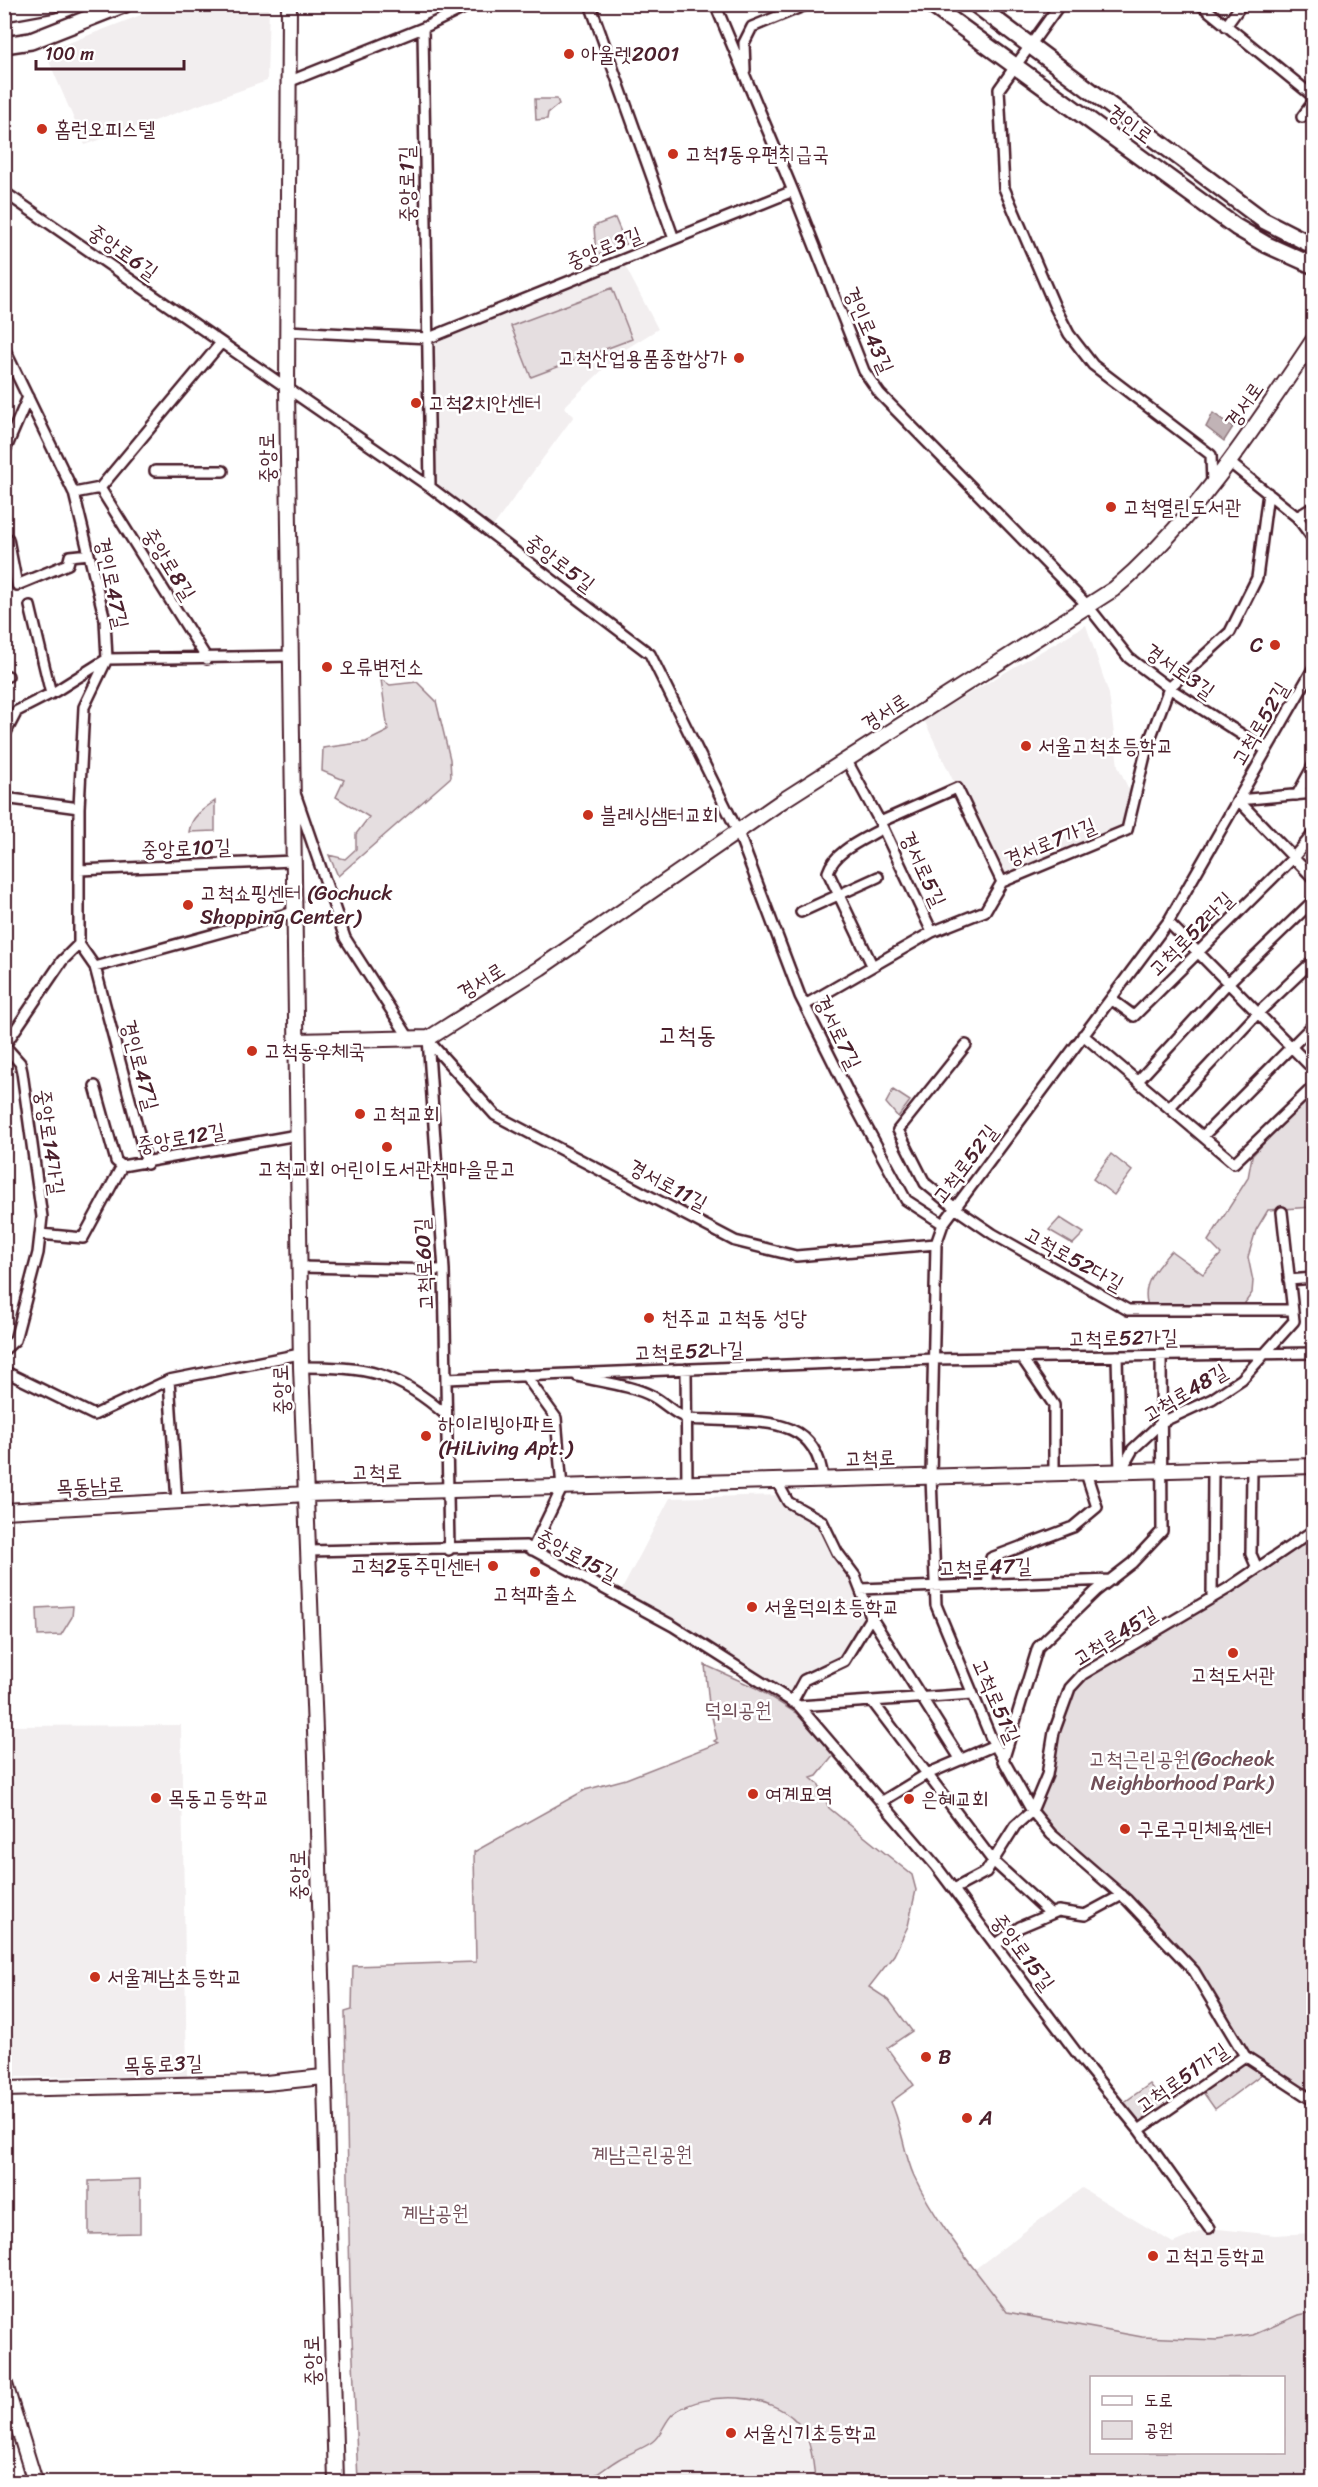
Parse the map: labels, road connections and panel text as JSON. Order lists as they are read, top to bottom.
{
  "streets": {
    "main road": [
      "경인로",
      "경서로",
      "중앙로",
      "고척로",
      "목동남로",
      "목동로3길"
    ],
    "street": [
      "중앙로1길",
      "중앙로3길",
      "중앙로6길",
      "경인로43길",
      "중앙로5길",
      "중앙로8길",
      "경인로47길",
      "경서로3길",
      "고척로52길",
      "경서로7가길",
      "중앙로10길",
      "경서로5길",
      "고척로52라길",
      "경서로7길",
      "중앙로12길",
      "중앙로14가길",
      "경서로11길",
      "고척로52다길",
      "고척로60길",
      "고척로52가길",
      "고척로52나길",
      "고척로48길",
      "중앙로15길",
      "고척로47길",
      "고척로45길",
      "고척로51길",
      "고척로51가길"
    ]
  },
  "crossings": [
    ["중앙로1길", "중앙로3길"],
    ["중앙로3길", "경인로43길"],
    ["중앙로3길", "중앙로"],
    ["중앙로6길", "중앙로"],
    ["중앙로6길", "중앙로5길"],
    ["경인로43길", "경서로"],
    ["경인로43길", "경서로3길"],
    ["경서로", "중앙로5길"],
    ["경서로", "경서로3길"],
    ["경서로", "경서로5길"],
    ["경서로", "경서로7길"],
    ["경서로", "경서로11길"],
    ["경서로", "고척로60길"],
    ["중앙로", "중앙로5길"],
    ["중앙로", "중앙로10길"],
    ["중앙로", "중앙로12길"],
    ["중앙로", "고척로"],
    ["중앙로", "목동남로"],
    ["중앙로", "중앙로15길"],
    ["중앙로", "목동로3길"],
    ["중앙로5길", "경서로7길"],
    ["경인로47길", "중앙로10길"],
    ["경인로47길", "중앙로12길"],
    ["경서로3길", "고척로52길"],
    ["경서로3길", "경서로7가길"],
    ["고척로52길", "고척로52라길"],
    ["고척로52길", "경서로7길"],
    ["고척로52길", "경서로11길"],
    ["고척로52길", "고척로52다길"],
    ["고척로52길", "고척로52가길"],
    ["고척로52길", "고척로52나길"],
    ["고척로52길", "고척로"],
    ["고척로52길", "고척로51길"],
    ["경서로7가길", "경서로5길"],
    ["경서로7가길", "경서로7길"],
    ["중앙로12길", "중앙로14가길"],
    ["경서로11길", "고척로60길"],
    ["고척로52다길", "고척로48길"],
    ["고척로60길", "고척로52나길"],
    ["고척로60길", "고척로"],
    ["고척로52가길", "고척로52나길"],
    ["고척로52가길", "고척로48길"],
    ["고척로48길", "고척로"],
    ["고척로", "목동남로"],
    ["고척로", "고척로51길"],
    ["중앙로15길", "고척로45길"],
    ["중앙로15길", "고척로51가길"],
    ["고척로47길", "고척로51길"],
    ["고척로45길", "고척로51길"],
    ["고척로51길", "고척로51가길"]
  ],
  "districts": ["고척동"],
  "parks": [
    "덕의공원",
    "고척근린공원(Gocheok Neighborhood Park)",
    "계남근린공원",
    "계남공원"
  ],
  "places": [
    "아울렛2001",
    "홈런오피스텔",
    "고척1동우편취급국",
    "고척산업용품종합상가",
    "고척2치안센터",
    "고척열린도서관",
    "C",
    "오류변전소",
    "서울고척초등학교",
    "블레싱샘터교회",
    "고척쇼핑센터 (Gochuck Shopping Center)",
    "고척동우체국",
    "고척교회",
    "고척교회 어린이도서관책마을문고",
    "천주교 고척동 성당",
    "하이리빙아파트 (HiLiving Apt.)",
    "고척2동주민센터",
    "고척파출소",
    "서울덕의초등학교",
    "고척도서관",
    "여계묘역",
    "목동고등학교",
    "은혜교회",
    "구로구민체육센터",
    "서울계남초등학교",
    "B",
    "A",
    "고척고등학교",
    "서울신기초등학교"
  ],
  "legend": ["도로", "공원"],
  "scale_bar": "100 m"
}
